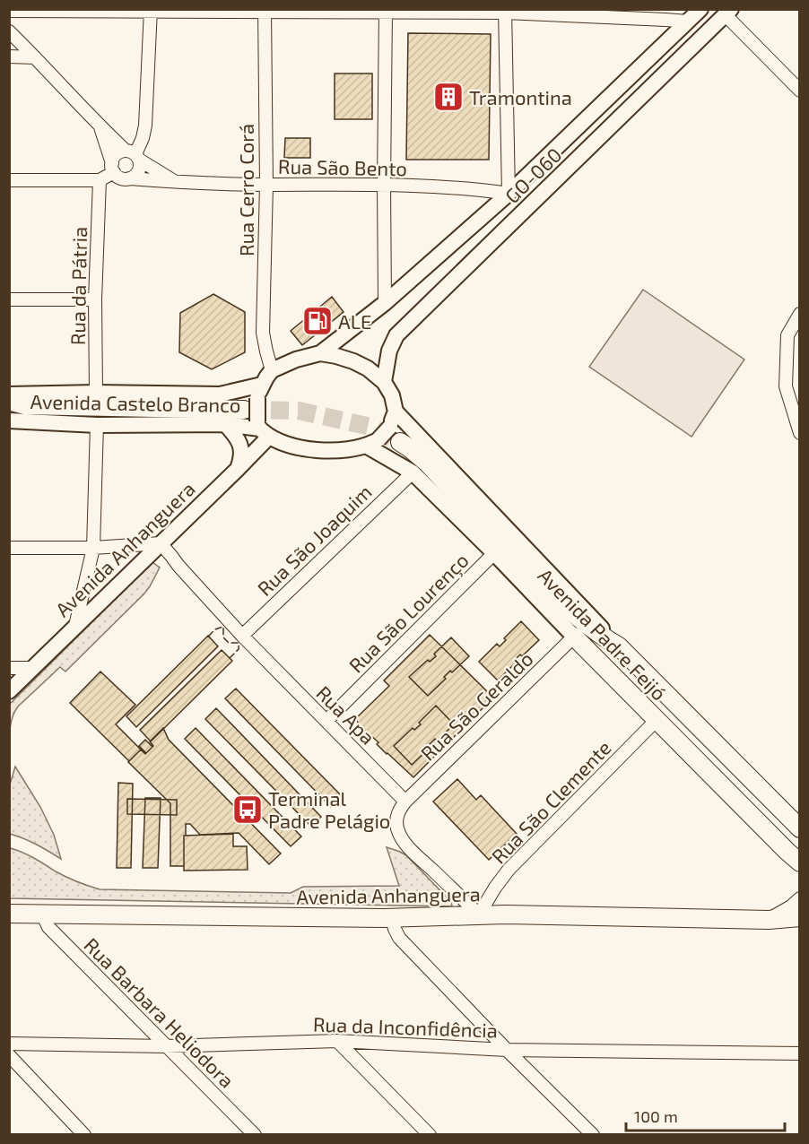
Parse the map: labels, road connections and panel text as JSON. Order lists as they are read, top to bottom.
{
  "streets": {
    "highway": ["Avenida Castelo Branco", "Avenida Anhanguera", "Avenida Padre Feijó"],
    "main road": ["GO-060"],
    "street": [
      "Rua São Bento",
      "Rua Cerro Corá",
      "Rua da Pátria",
      "Rua São Joaquim",
      "Rua São Lourenço",
      "Rua São Geraldo",
      "Rua Apa",
      "Rua São Clemente",
      "Rua Barbara Heliodora",
      "Rua da Inconfidência"
    ]
  },
  "crossings": [
    ["Rua São Bento", "GO-060"],
    ["Rua São Bento", "Rua Cerro Corá"],
    ["GO-060", "Rua Cerro Corá"],
    ["GO-060", "Avenida Castelo Branco"],
    ["GO-060", "Avenida Anhanguera"],
    ["GO-060", "Avenida Padre Feijó"],
    ["Rua Cerro Corá", "Avenida Castelo Branco"],
    ["Rua Cerro Corá", "Avenida Anhanguera"],
    ["Rua Cerro Corá", "Avenida Padre Feijó"],
    ["Rua da Pátria", "Avenida Castelo Branco"],
    ["Avenida Castelo Branco", "Avenida Anhanguera"],
    ["Avenida Castelo Branco", "Avenida Padre Feijó"],
    ["Rua São Joaquim", "Avenida Padre Feijó"],
    ["Rua São Joaquim", "Rua Apa"],
    ["Avenida Anhanguera", "Avenida Padre Feijó"],
    ["Avenida Anhanguera", "Rua Apa"],
    ["Avenida Anhanguera", "Rua São Clemente"],
    ["Avenida Anhanguera", "Rua Barbara Heliodora"],
    ["Rua São Lourenço", "Avenida Padre Feijó"],
    ["Rua São Lourenço", "Rua Apa"],
    ["Avenida Padre Feijó", "Rua São Geraldo"],
    ["Avenida Padre Feijó", "Rua São Clemente"],
    ["Rua São Geraldo", "Rua Apa"],
    ["Rua Barbara Heliodora", "Rua da Inconfidência"]
  ],
  "places": {
    "building": ["Tramontina"],
    "fuel station": ["ALE"],
    "bus stop": ["Terminal Padre Pelágio"]
  },
  "scale_bar": "100 m"
}
